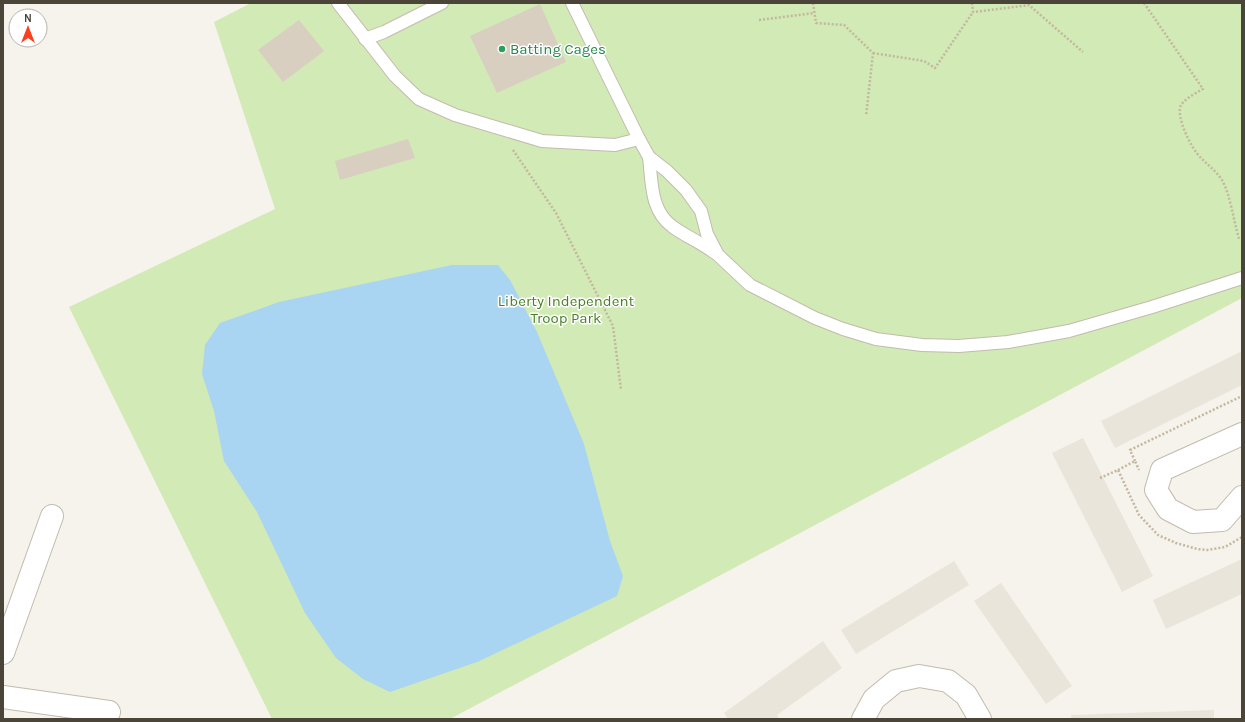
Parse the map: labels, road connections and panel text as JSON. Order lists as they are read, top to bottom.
{
  "parks": ["Liberty Independent Troop Park"],
  "places": ["Batting Cages"],
  "north": "top"
}
